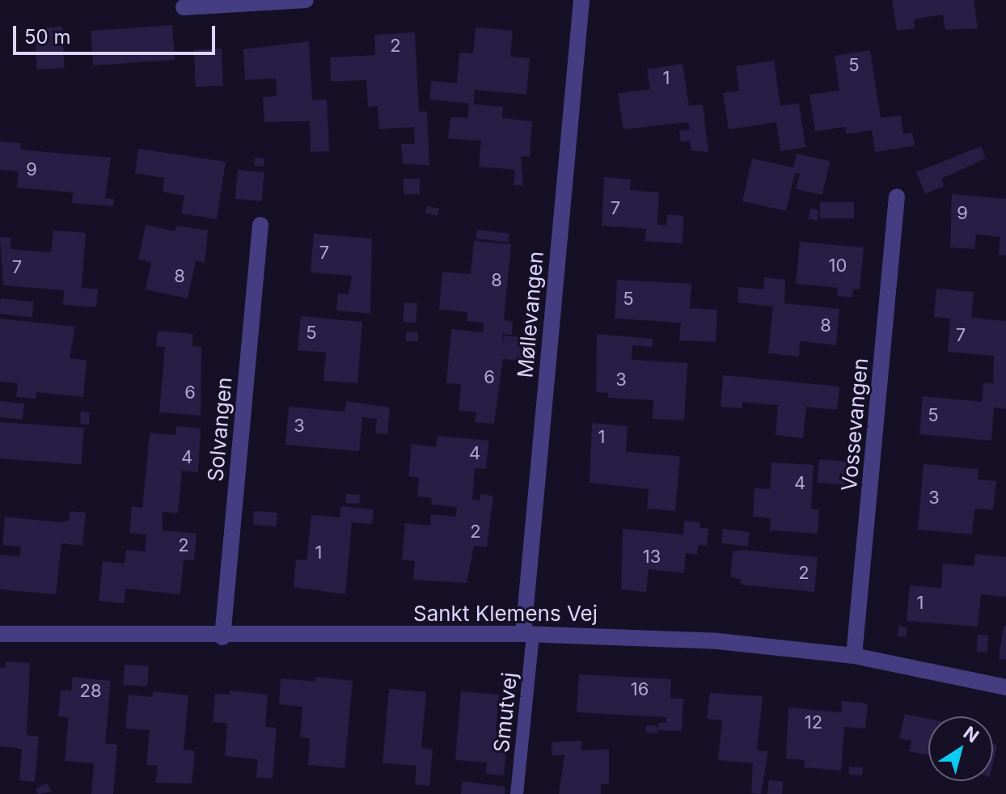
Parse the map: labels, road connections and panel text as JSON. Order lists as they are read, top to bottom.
{
  "streets": {
    "street": [
      "Møllevangen",
      "Vossevangen",
      "Solvangen",
      "Sankt Klemens Vej"
    ],
    "lane": ["Smutvej"]
  },
  "crossings": [
    ["Møllevangen", "Sankt Klemens Vej"],
    ["Møllevangen", "Smutvej"],
    ["Vossevangen", "Sankt Klemens Vej"],
    ["Solvangen", "Sankt Klemens Vej"],
    ["Sankt Klemens Vej", "Smutvej"]
  ],
  "house_numbers": [
    "2",
    "5",
    "1",
    "9",
    "7",
    "9",
    "7",
    "10",
    "7",
    "8",
    "8",
    "5",
    "8",
    "5",
    "7",
    "6",
    "3",
    "6",
    "5",
    "3",
    "1",
    "4",
    "4",
    "4",
    "3",
    "2",
    "2",
    "1",
    "13",
    "2",
    "1",
    "16",
    "28",
    "12"
  ],
  "scale_bar": "50 m",
  "north": "top right"
}
